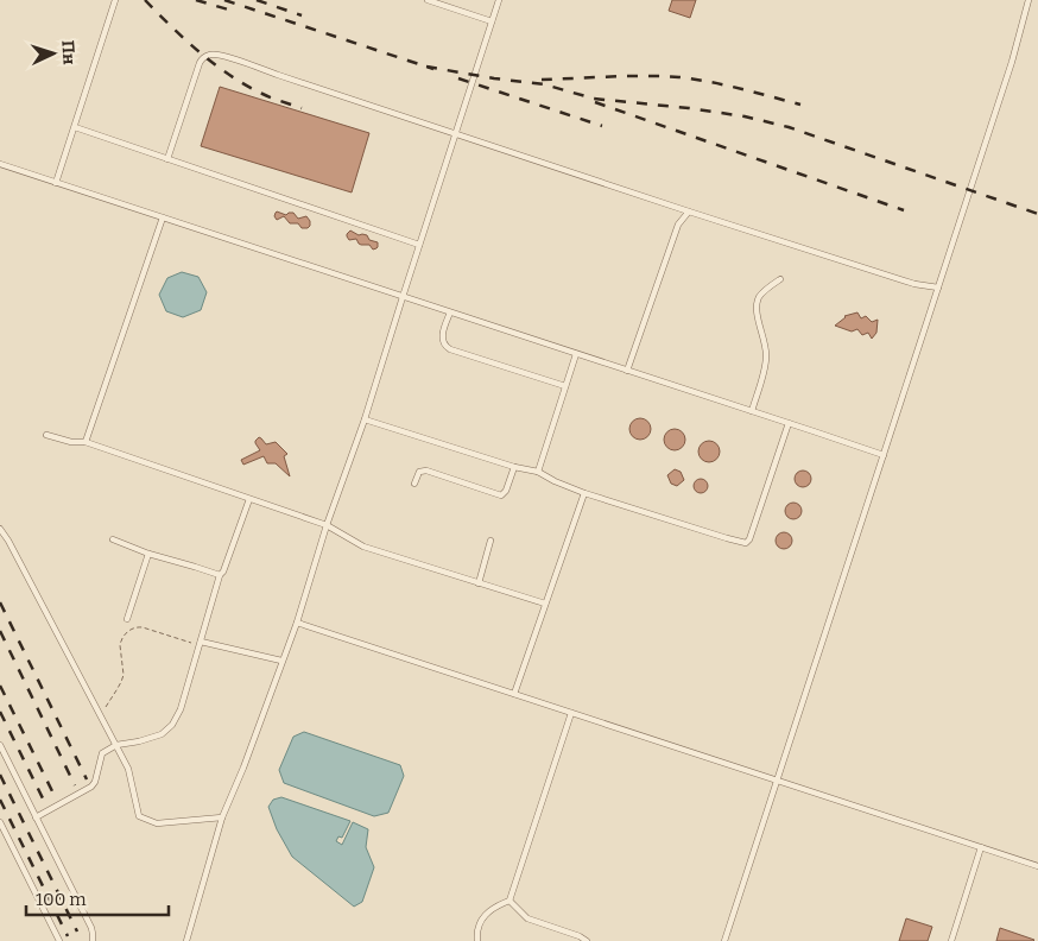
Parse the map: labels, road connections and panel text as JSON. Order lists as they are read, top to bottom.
{
  "scale_bar": "100 m",
  "north": "right"
}
